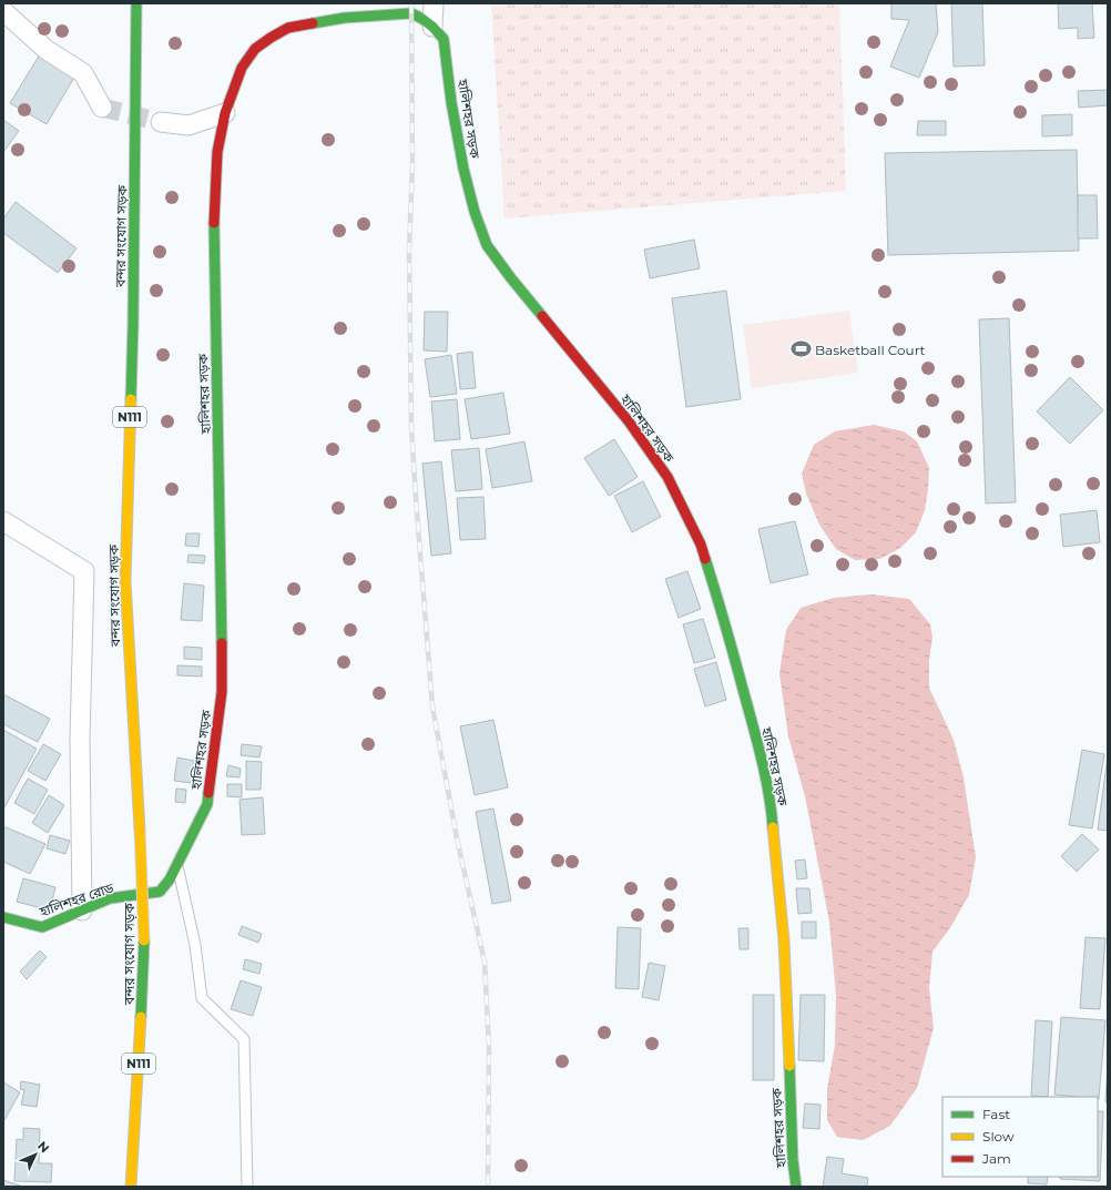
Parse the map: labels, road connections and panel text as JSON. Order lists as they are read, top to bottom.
{
  "streets": {
    "main road": [
      "হালিশহর সড়ক",
      "বন্দর সংযোগ সড়ক",
      "N111",
      "হালিশহর রোড"
    ]
  },
  "crossings": [
    ["হালিশহর সড়ক", "হালিশহর রোড"]
  ],
  "places": {
    "sports": ["Basketball Court"]
  },
  "legend": ["Fast", "Slow", "Jam"],
  "north": "top right"
}
